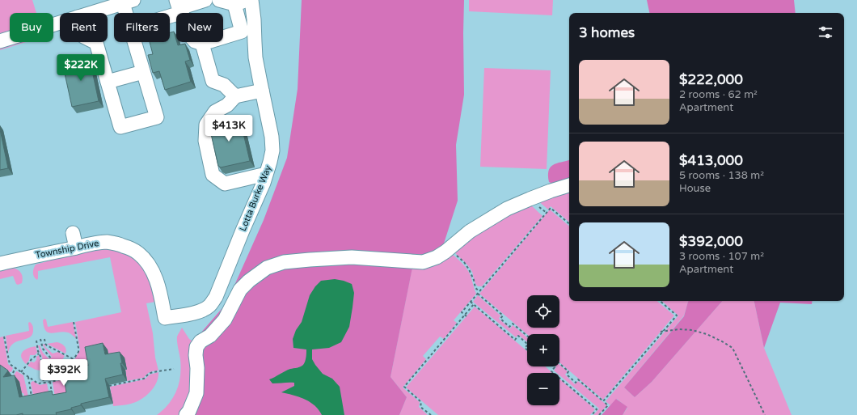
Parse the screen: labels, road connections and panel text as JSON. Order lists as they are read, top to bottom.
{
  "streets": {
    "lane": ["Lotta Burke Way", "Township Drive"]
  },
  "crossings": [
    ["Lotta Burke Way", "Township Drive"]
  ],
  "page": {
    "chip": [
      "Buy",
      "Rent",
      "Filters",
      "New"
    ],
    "heading": "3 homes",
    "list": [
      {
        "name": "$222,000",
        "note": "2 rooms · 62 m² · Apartment"
      },
      {
        "name": "$413,000",
        "note": "5 rooms · 138 m² · House"
      },
      {
        "name": "$392,000",
        "note": "3 rooms · 107 m² · Apartment"
      }
    ],
    "price": ["$222K", "$413K", "$392K"],
    "map_buttons": ["+", "−"]
  }
}
